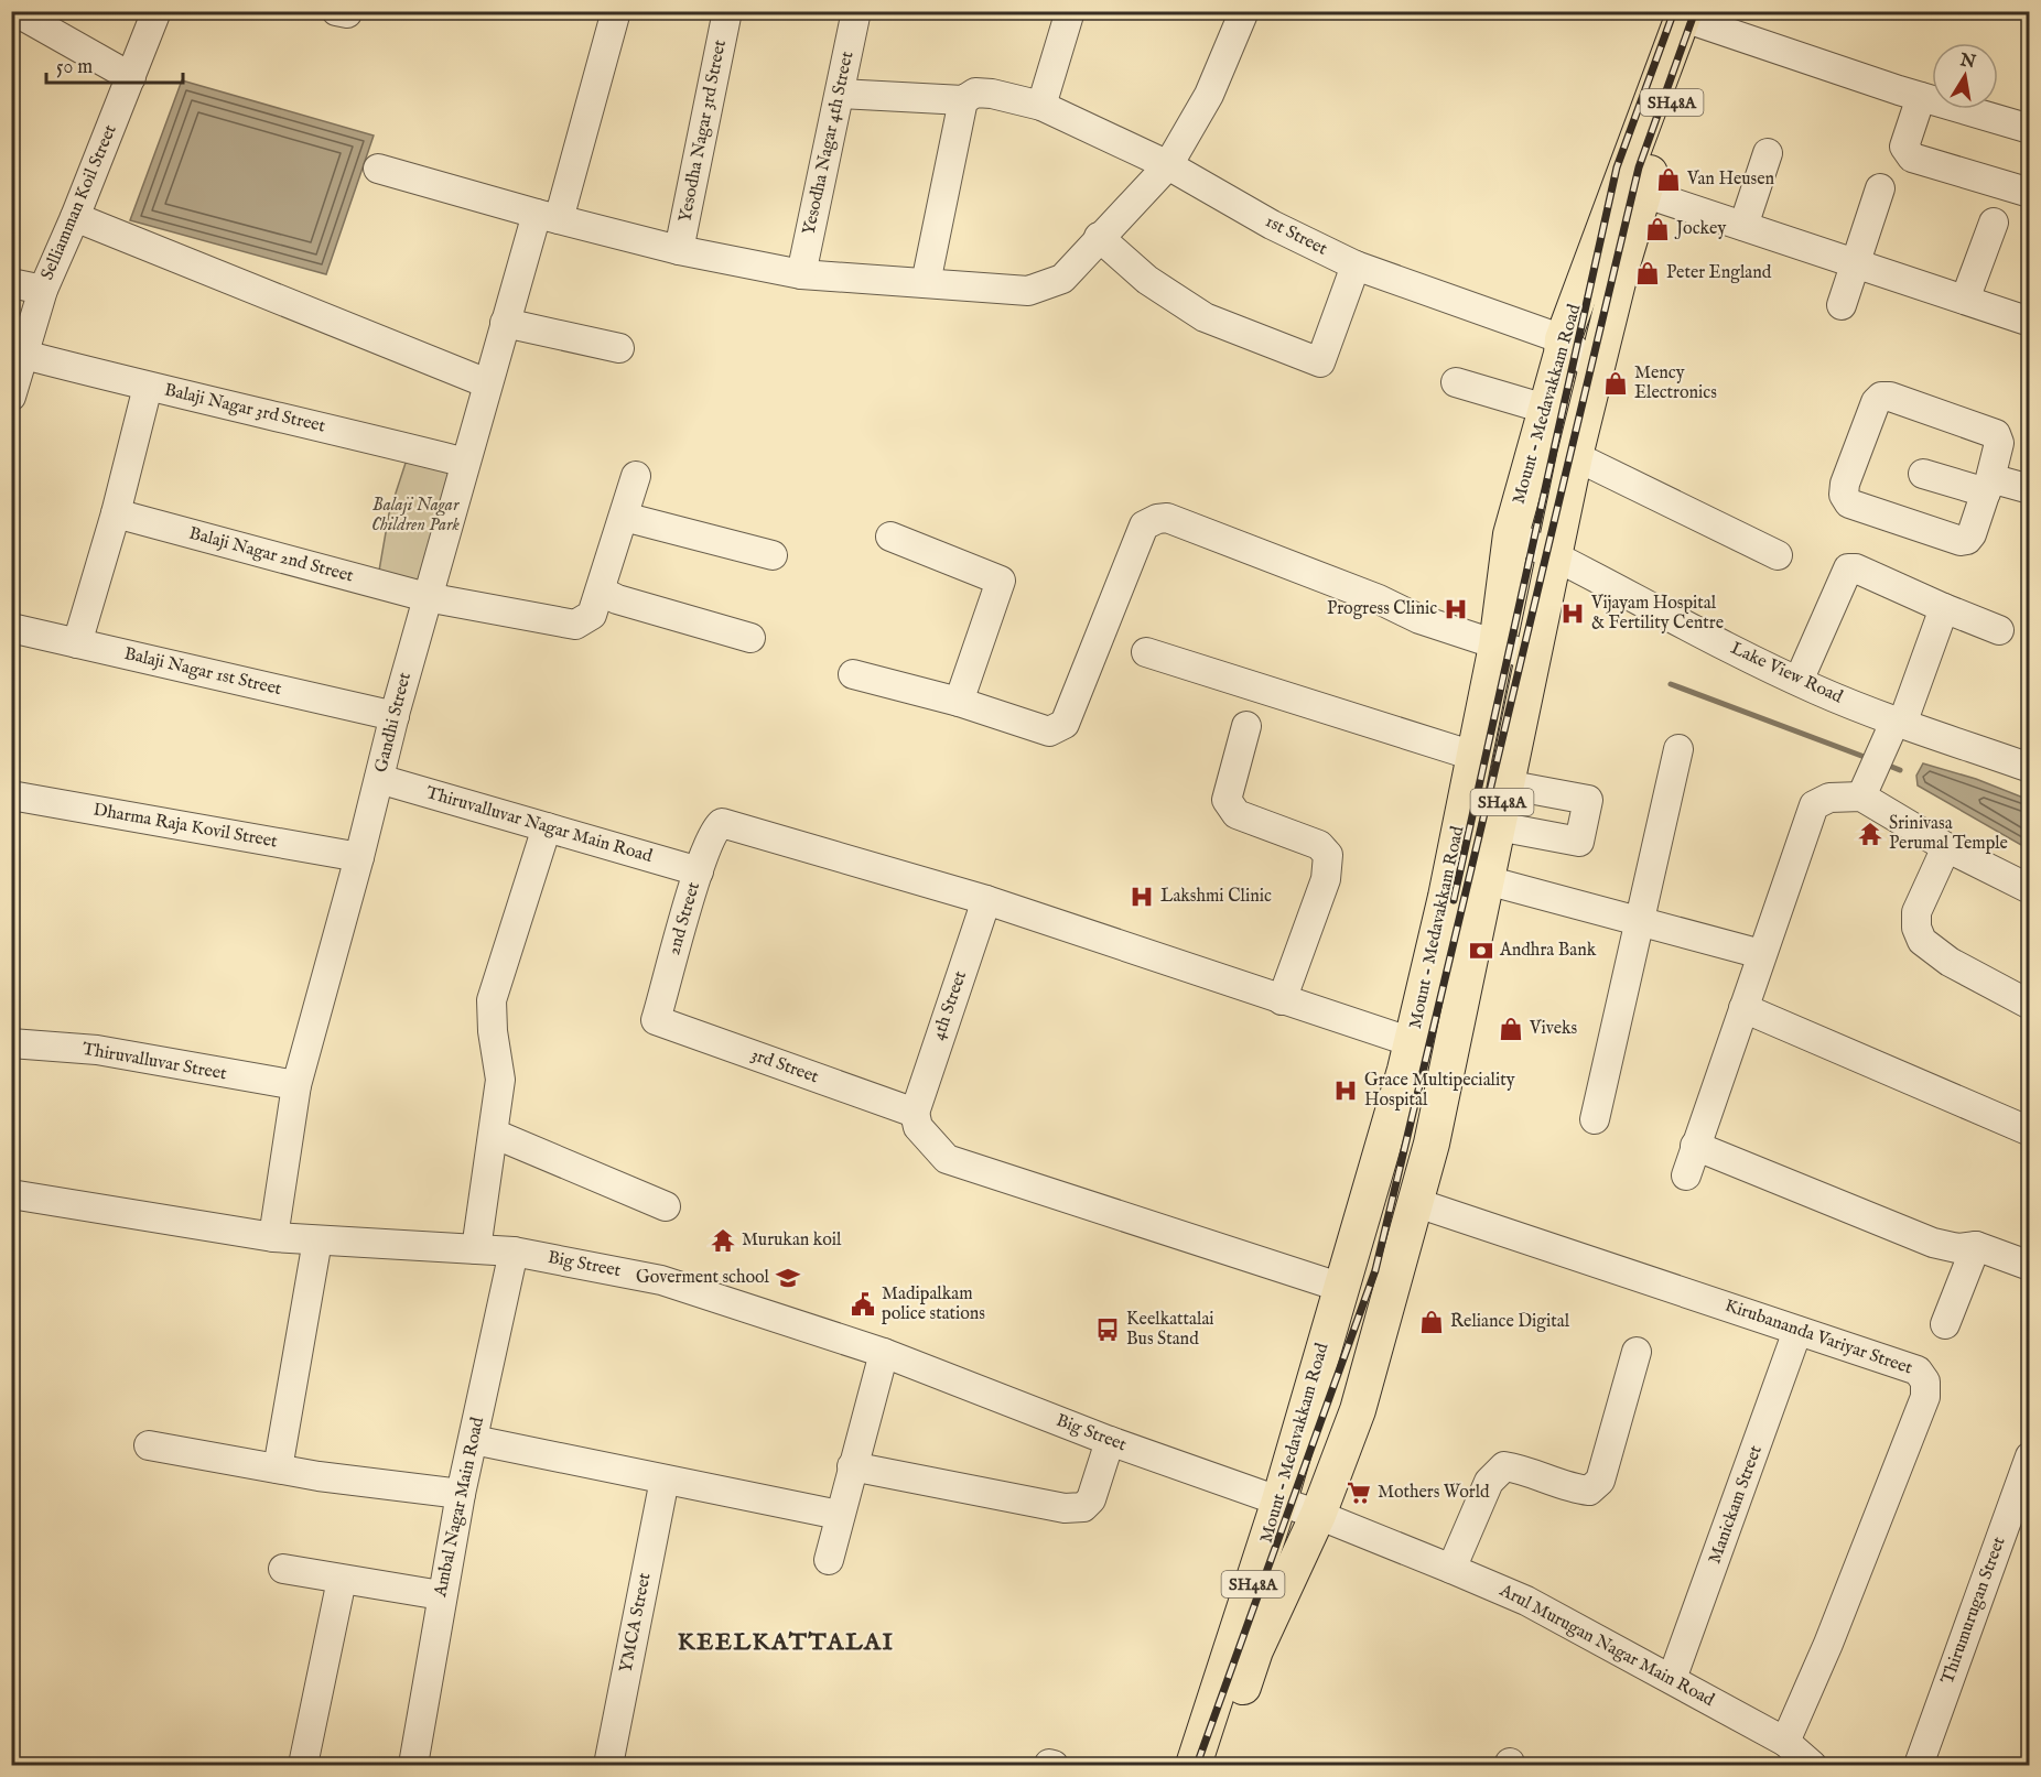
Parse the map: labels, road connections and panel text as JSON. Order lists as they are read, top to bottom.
{
  "streets": {
    "main road": ["SH48A", "Mount - Medavakkam Road"],
    "street": [
      "Yesodha Nagar 3rd Street",
      "Yesodha Nagar 4th Street",
      "Selliamman Koil Street",
      "1st Street",
      "Balaji Nagar 3rd Street",
      "Balaji Nagar 2nd Street",
      "Balaji Nagar 1st Street",
      "Lake View Road",
      "Gandhi Street",
      "Thiruvalluvar Nagar Main Road",
      "Dharma Raja Kovil Street",
      "2nd Street",
      "4th Street",
      "Thiruvalluvar Street",
      "3rd Street",
      "Big Street",
      "Kirubananda Variyar Street",
      "Manickam Street",
      "Ambal Nagar Main Road",
      "Thirumurugan Street",
      "YMCA Street",
      "Arul Murugan Nagar Main Road"
    ]
  },
  "crossings": [
    ["Yesodha Nagar 4th Street", "1st Street"],
    ["Selliamman Koil Street", "Balaji Nagar 3rd Street"],
    ["1st Street", "Mount - Medavakkam Road"],
    ["Mount - Medavakkam Road", "Lake View Road"],
    ["Mount - Medavakkam Road", "Big Street"],
    ["Mount - Medavakkam Road", "Kirubananda Variyar Street"],
    ["Mount - Medavakkam Road", "Arul Murugan Nagar Main Road"],
    ["Balaji Nagar 3rd Street", "Gandhi Street"],
    ["Balaji Nagar 2nd Street", "Gandhi Street"],
    ["Balaji Nagar 1st Street", "Gandhi Street"],
    ["Gandhi Street", "Thiruvalluvar Nagar Main Road"],
    ["Gandhi Street", "Dharma Raja Kovil Street"],
    ["Gandhi Street", "Thiruvalluvar Street"],
    ["Gandhi Street", "Big Street"],
    ["Thiruvalluvar Nagar Main Road", "2nd Street"],
    ["2nd Street", "4th Street"],
    ["2nd Street", "3rd Street"],
    ["4th Street", "3rd Street"],
    ["Big Street", "Ambal Nagar Main Road"],
    ["Big Street", "Arul Murugan Nagar Main Road"],
    ["Kirubananda Variyar Street", "Manickam Street"],
    ["Kirubananda Variyar Street", "Arul Murugan Nagar Main Road"],
    ["Manickam Street", "Arul Murugan Nagar Main Road"]
  ],
  "districts": ["KEELKATTALAI"],
  "parks": ["Balaji Nagar Children Park"],
  "places": {
    "shop": [
      "Van Heusen",
      "Jockey",
      "Peter England",
      "Mency Electronics",
      "Viveks",
      "Reliance Digital"
    ],
    "hospital": [
      "Progress Clinic",
      "Vijayam Hospital & Fertility Centre",
      "Lakshmi Clinic",
      "Grace Multipeciality Hospital"
    ],
    "temple": ["Srinivasa Perumal Temple", "Murukan koil"],
    "bank": ["Andhra Bank"],
    "school or university": ["Goverment school"],
    "public building": ["Madipalkam police stations"],
    "bus stop": ["Keelkattalai Bus Stand"],
    "supermarket": ["Mothers World"]
  },
  "scale_bar": "50 m",
  "north": "top"
}
